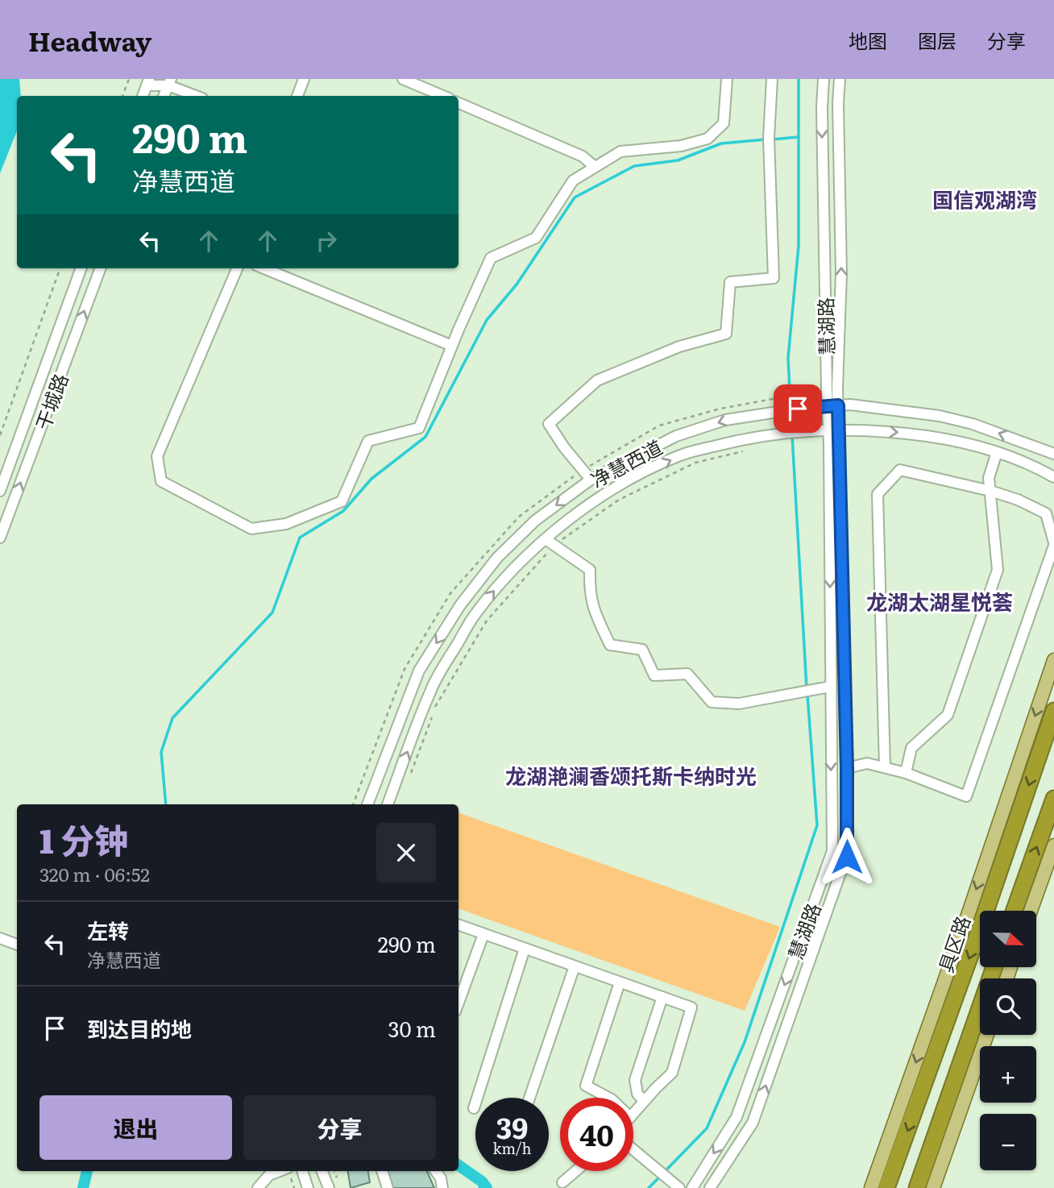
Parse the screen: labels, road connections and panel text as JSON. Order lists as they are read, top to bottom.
{
  "streets": {
    "highway": ["具区路"],
    "street": ["慧湖路", "干城路", "净慧西道"]
  },
  "crossings": [
    ["慧湖路", "净慧西道"]
  ],
  "districts": ["国信观湖湾", "龙湖太湖星悦荟", "龙湖滟澜香颂托斯卡纳时光"],
  "north": "right",
  "page": {
    "header": "Headway",
    "nav": ["地图", "图层", "分享"],
    "turn": ["290 m", "净慧西道"],
    "heading": ["1 分钟", "320 m · 06:52"],
    "list": [
      {
        "name": "左转",
        "note": "净慧西道",
        "value": "290 m"
      },
      {
        "name": "到达目的地",
        "value": "30 m"
      }
    ],
    "map_buttons": ["+", "−"],
    "buttons": ["退出", "分享"],
    "speed": "39 km/h",
    "limit": "40"
  }
}
